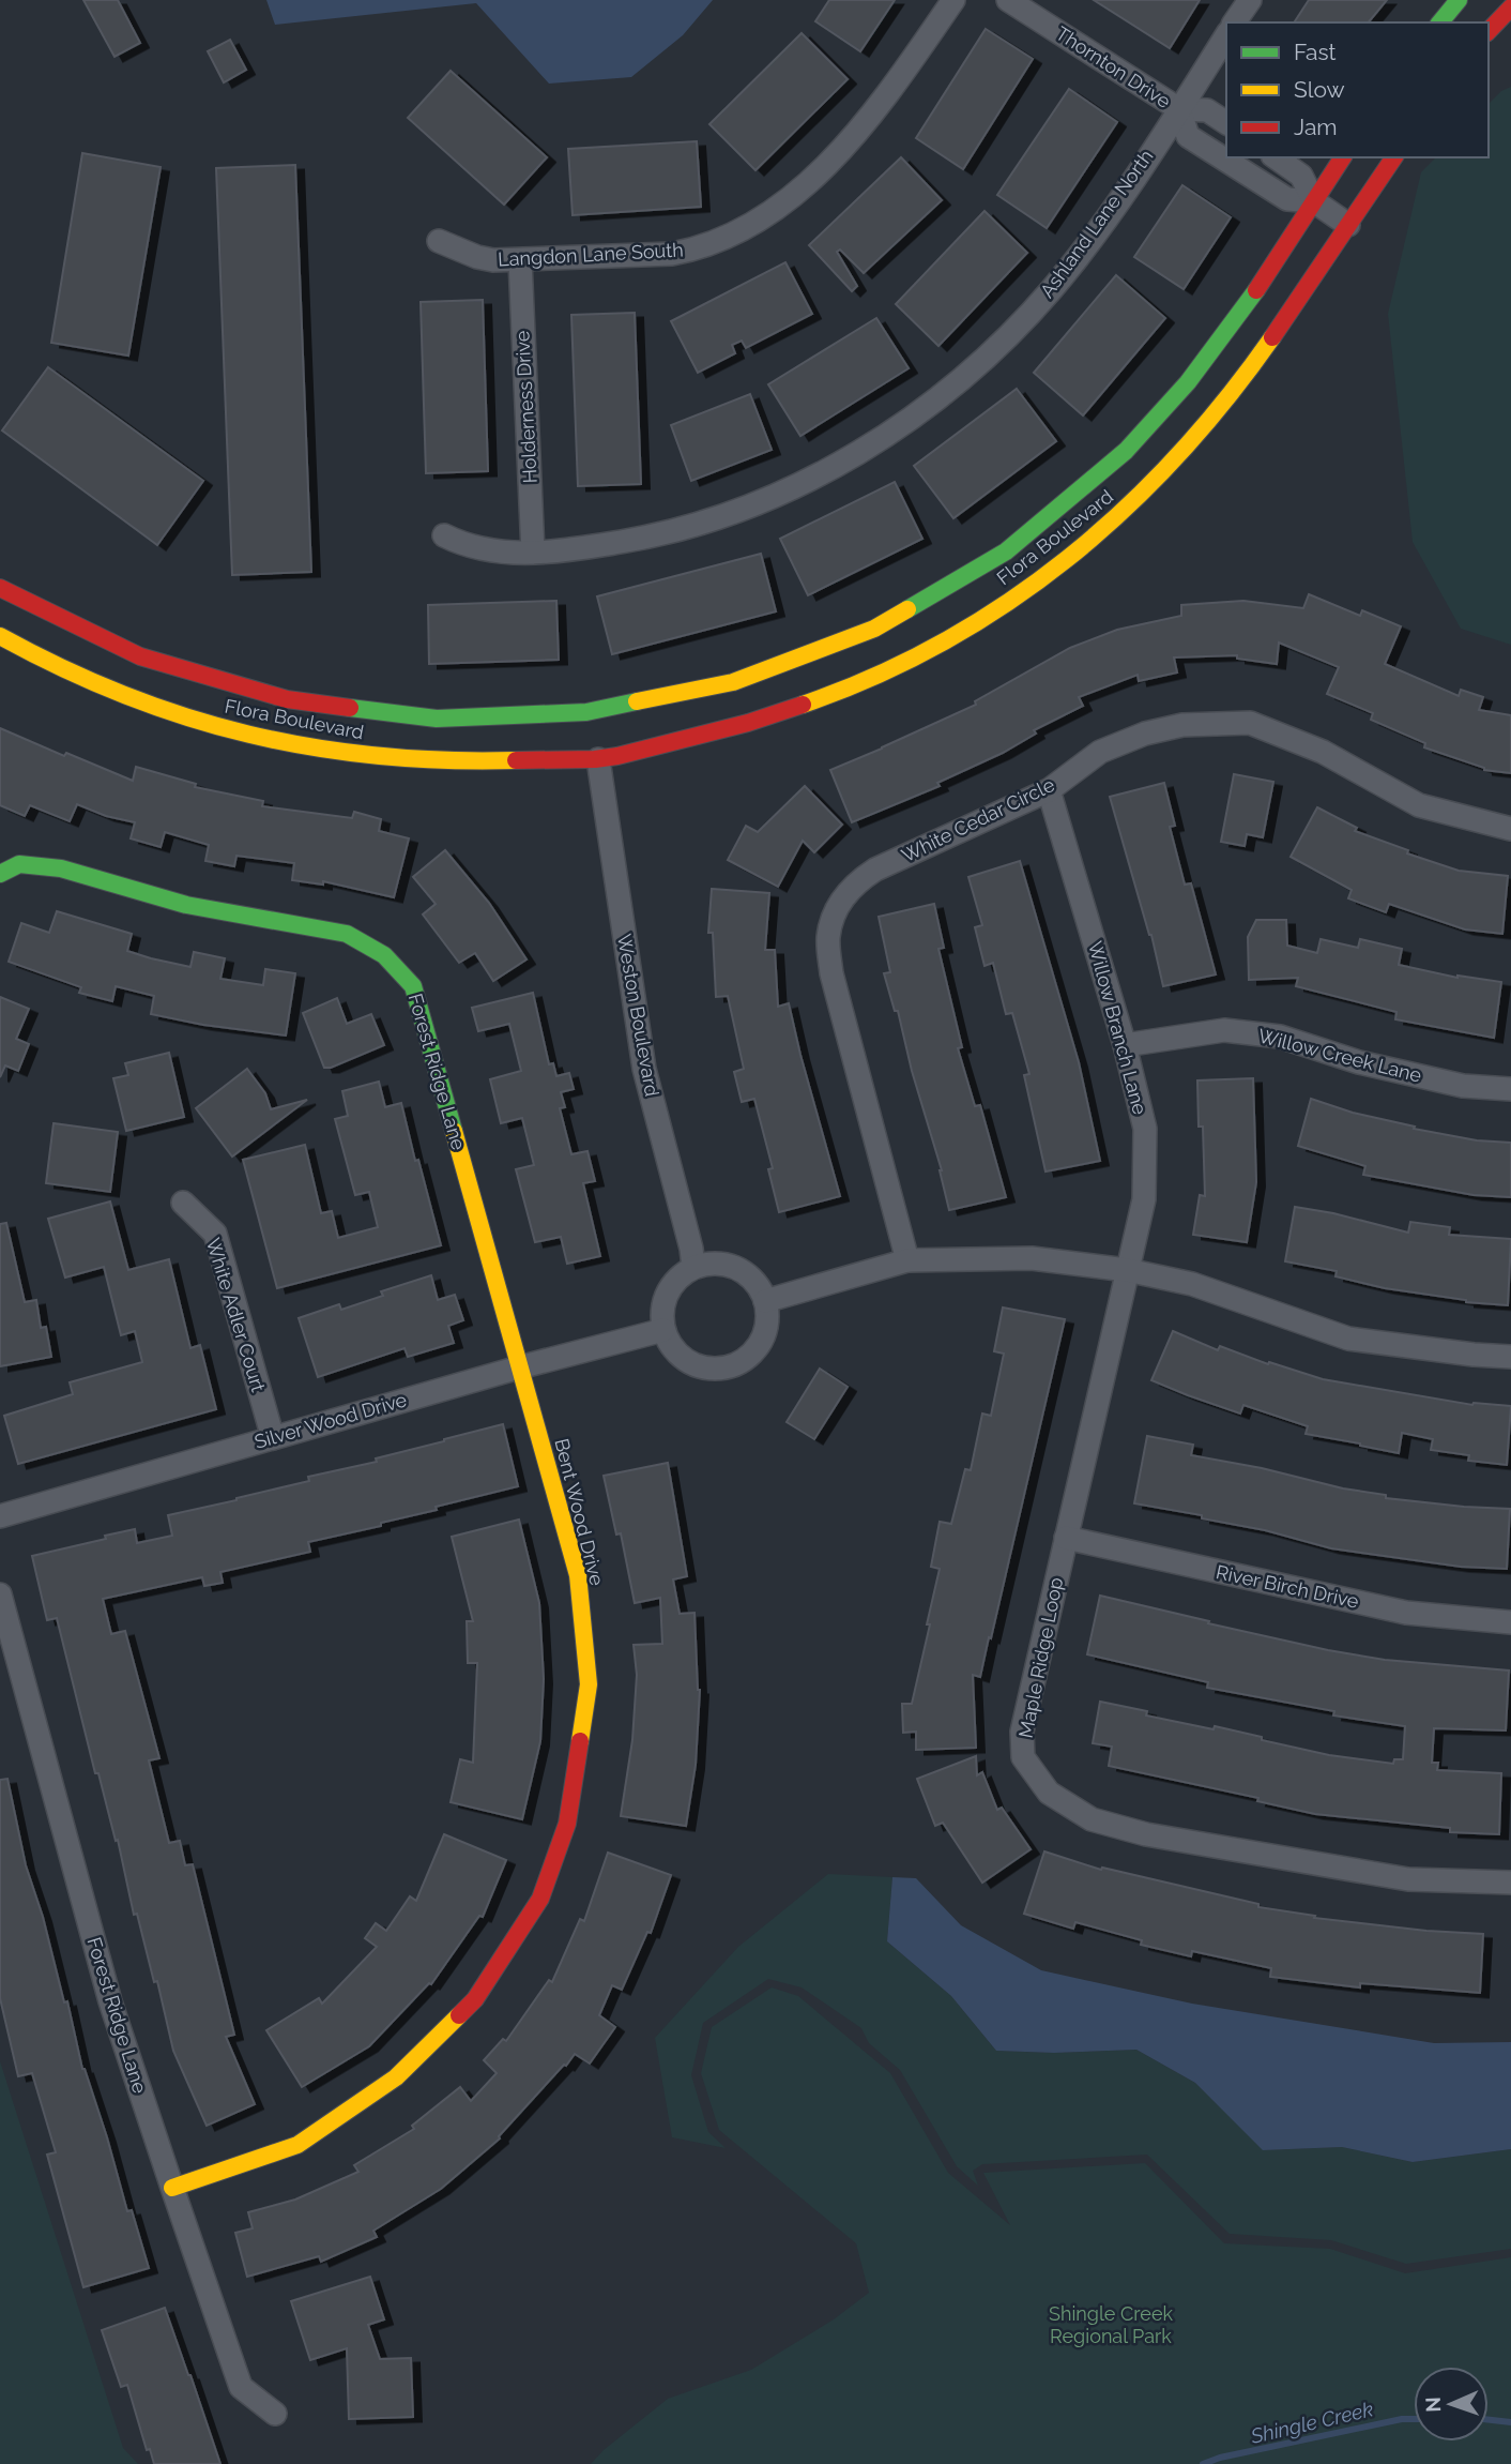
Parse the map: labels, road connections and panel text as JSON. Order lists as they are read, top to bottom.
{
  "streets": {
    "street": [
      "Thornton Drive",
      "Ashland Lane North",
      "Langdon Lane South",
      "Holderness Drive",
      "Flora Boulevard",
      "White Cedar Circle",
      "Weston Boulevard",
      "Willow Branch Lane",
      "Willow Creek Lane",
      "Forest Ridge Lane",
      "White Adler Court",
      "Silver Wood Drive",
      "Bent Wood Drive",
      "River Birch Drive",
      "Maple Ridge Loop"
    ]
  },
  "crossings": [
    ["Thornton Drive", "Ashland Lane North"],
    ["Thornton Drive", "Flora Boulevard"],
    ["Ashland Lane North", "Holderness Drive"],
    ["Langdon Lane South", "Holderness Drive"],
    ["Flora Boulevard", "Weston Boulevard"],
    ["White Cedar Circle", "Willow Branch Lane"],
    ["Weston Boulevard", "Silver Wood Drive"],
    ["Willow Branch Lane", "Willow Creek Lane"],
    ["Willow Branch Lane", "Maple Ridge Loop"],
    ["Forest Ridge Lane", "Silver Wood Drive"],
    ["Forest Ridge Lane", "Bent Wood Drive"],
    ["White Adler Court", "Silver Wood Drive"],
    ["Silver Wood Drive", "Bent Wood Drive"],
    ["River Birch Drive", "Maple Ridge Loop"]
  ],
  "water": ["Shingle Creek"],
  "parks": ["Shingle Creek Regional Park"],
  "legend": ["Fast", "Slow", "Jam"],
  "north": "left"
}
